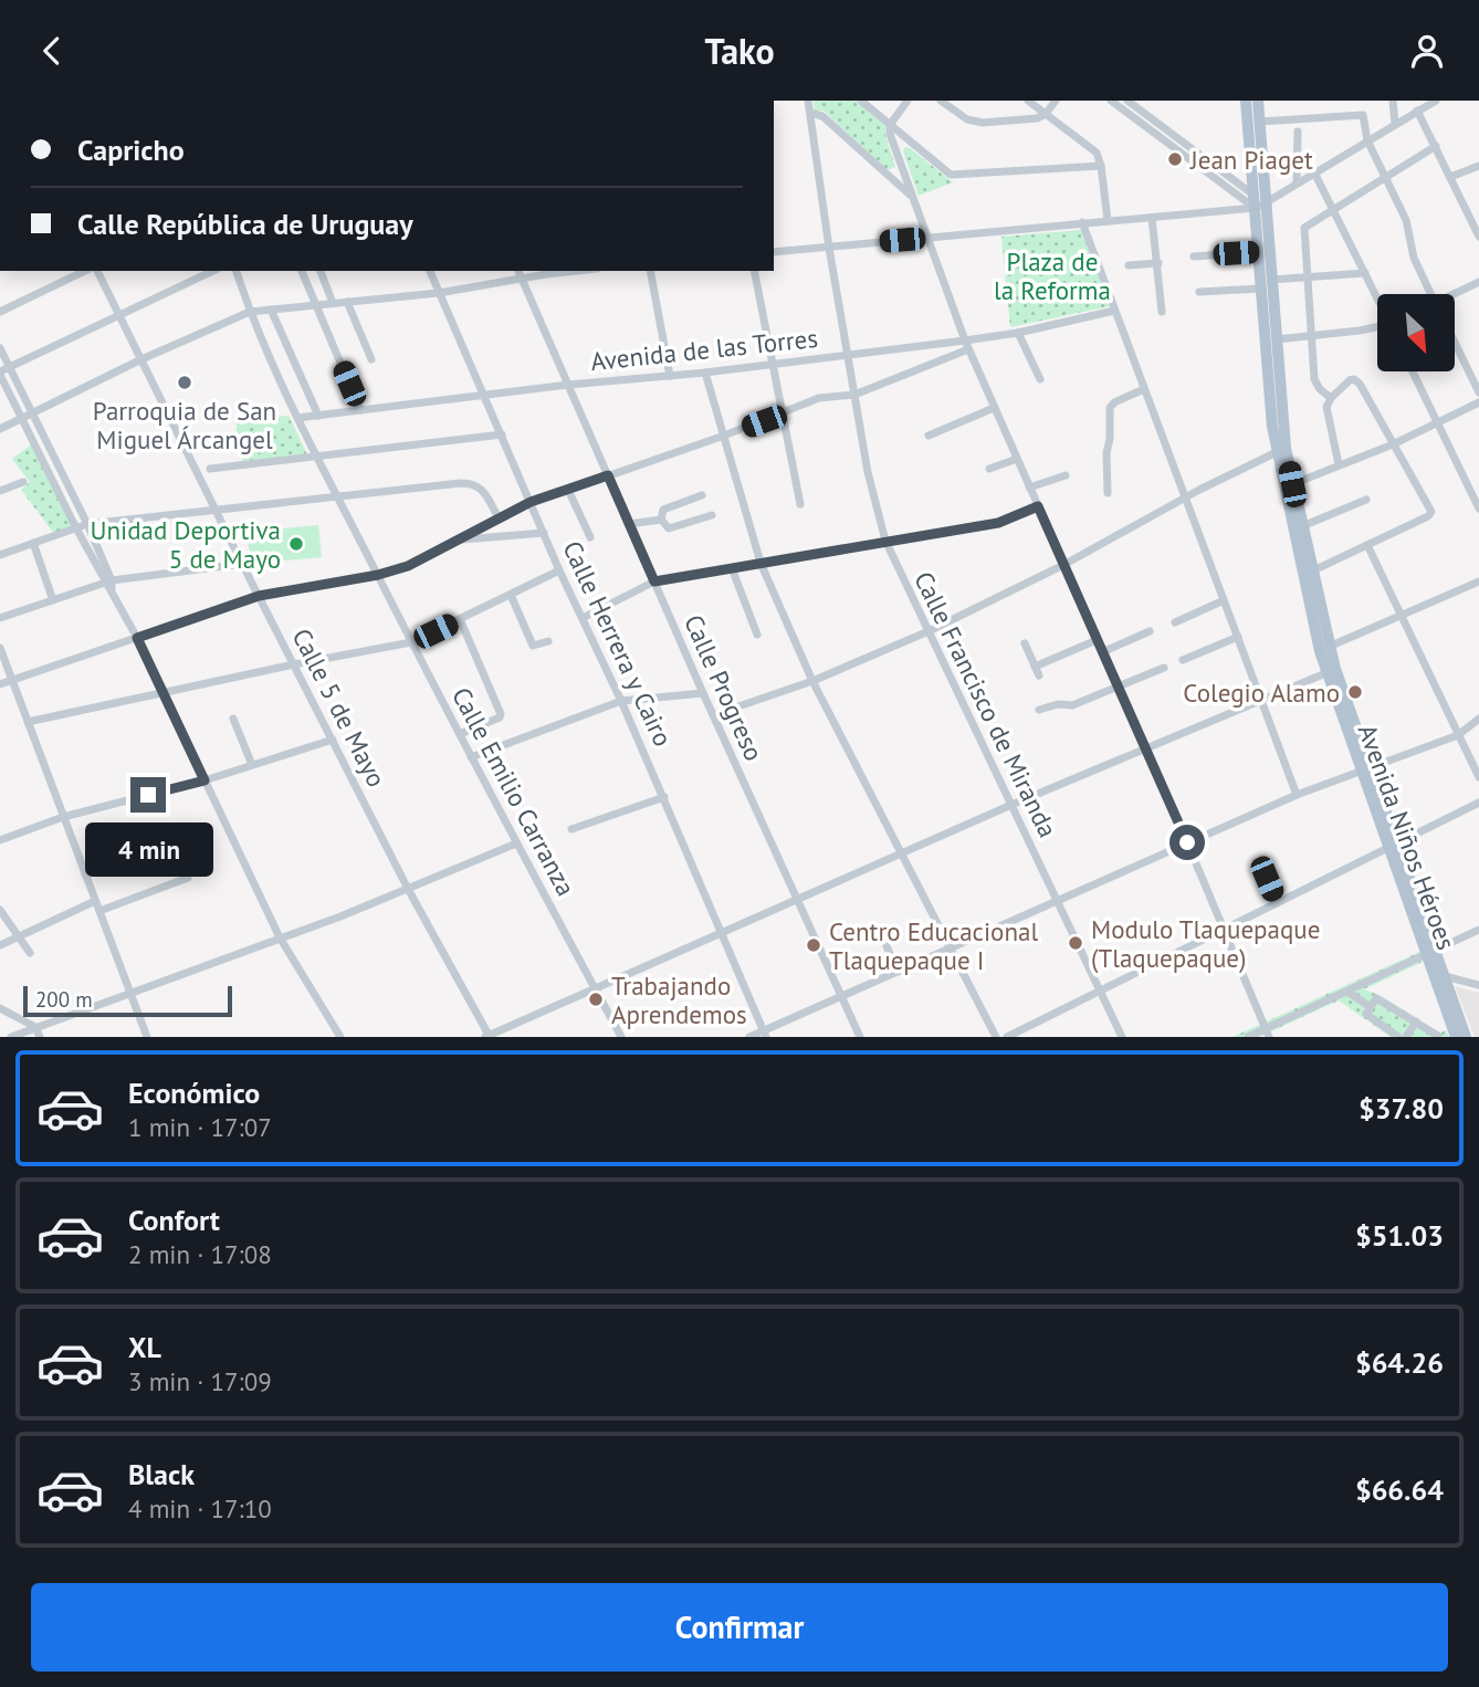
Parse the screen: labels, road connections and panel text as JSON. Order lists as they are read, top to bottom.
{
  "streets": {
    "main road": ["Avenida Niños Héroes"],
    "street": [
      "Avenida de las Torres",
      "Calle Herrera y Cairo",
      "Calle Progreso",
      "Calle Francisco de Miranda",
      "Calle 5 de Mayo",
      "Calle Emilio Carranza"
    ]
  },
  "crossings": [
    ["Avenida de las Torres", "Calle Herrera y Cairo"],
    ["Avenida de las Torres", "Calle Progreso"],
    ["Avenida de las Torres", "Calle Francisco de Miranda"],
    ["Avenida de las Torres", "Calle Emilio Carranza"]
  ],
  "parks": ["Plaza de la Reforma"],
  "places": [
    "Jean Piaget",
    "Parroquia de San Miguel Árcangel",
    "Unidad Deportiva 5 de Mayo",
    "Colegio Alamo",
    "Modulo Tlaquepaque (Tlaquepaque)",
    "Centro Educacional Tlaquepaque I",
    "Trabajando Aprendemos"
  ],
  "scale_bar": "200 m",
  "north": "bottom right",
  "page": {
    "header": "Tako",
    "banner": ["Capricho", "Calle República de Uruguay"],
    "bubble": "4 min",
    "scale": "200 m",
    "list": [
      {
        "name": "Económico",
        "note": "1 min · 17:07",
        "value": "$37.80"
      },
      {
        "name": "Confort",
        "note": "2 min · 17:08",
        "value": "$51.03"
      },
      {
        "name": "XL",
        "note": "3 min · 17:09",
        "value": "$64.26"
      },
      {
        "name": "Black",
        "note": "4 min · 17:10",
        "value": "$66.64"
      }
    ],
    "buttons": "Confirmar"
  }
}
